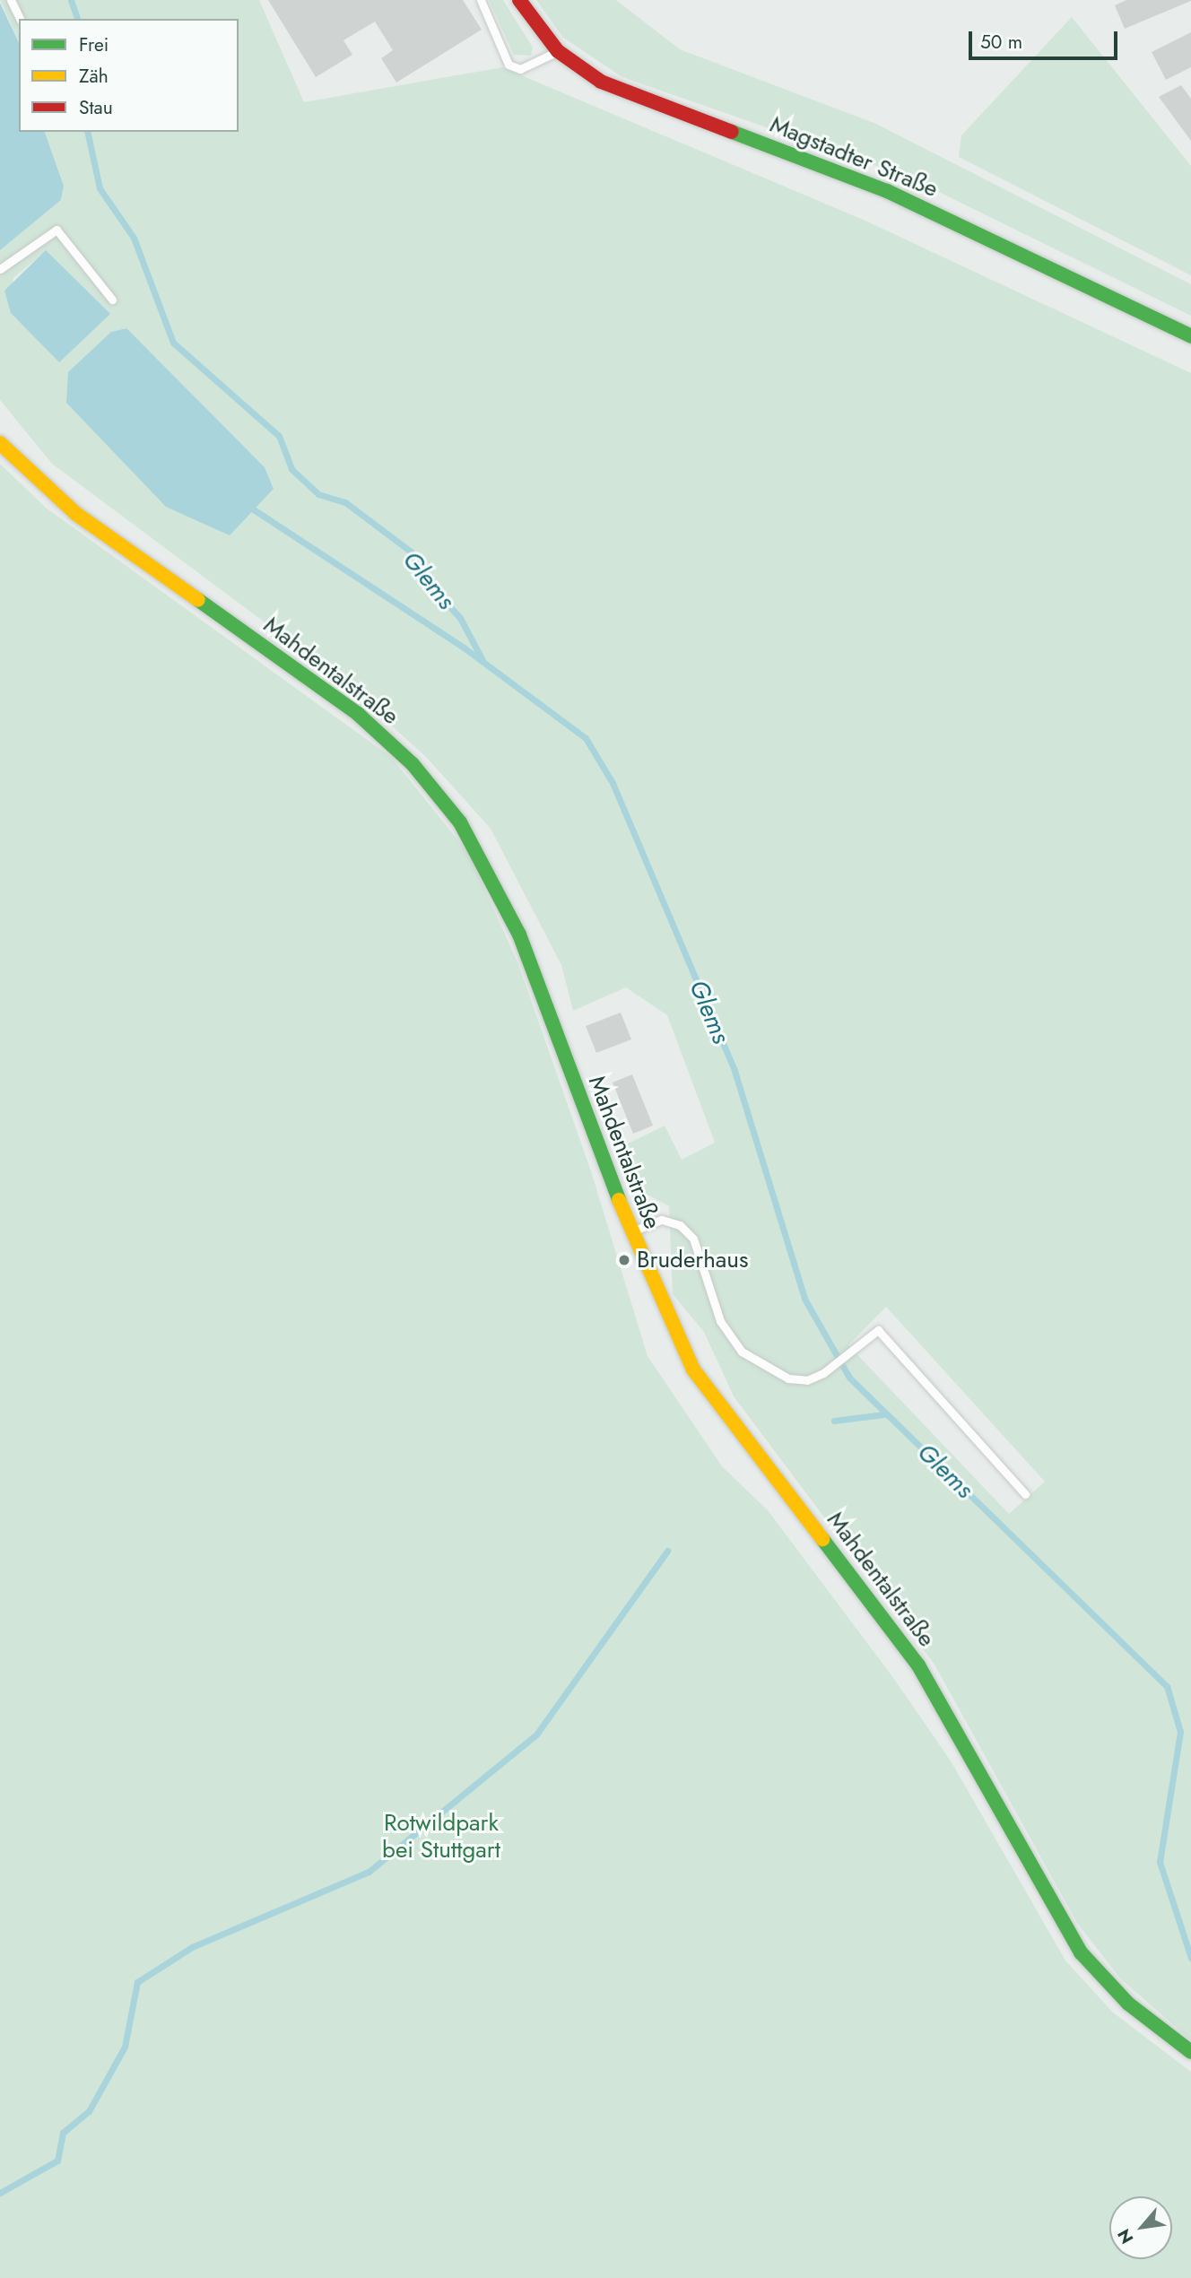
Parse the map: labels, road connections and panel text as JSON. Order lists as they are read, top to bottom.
{
  "streets": {
    "main road": ["Magstadter Straße", "Mahdentalstraße"]
  },
  "water": ["Glems"],
  "parks": ["Rotwildpark bei Stuttgart"],
  "places": ["Bruderhaus"],
  "legend": ["Frei", "Zäh", "Stau"],
  "scale_bar": "50 m",
  "north": "bottom left"
}
